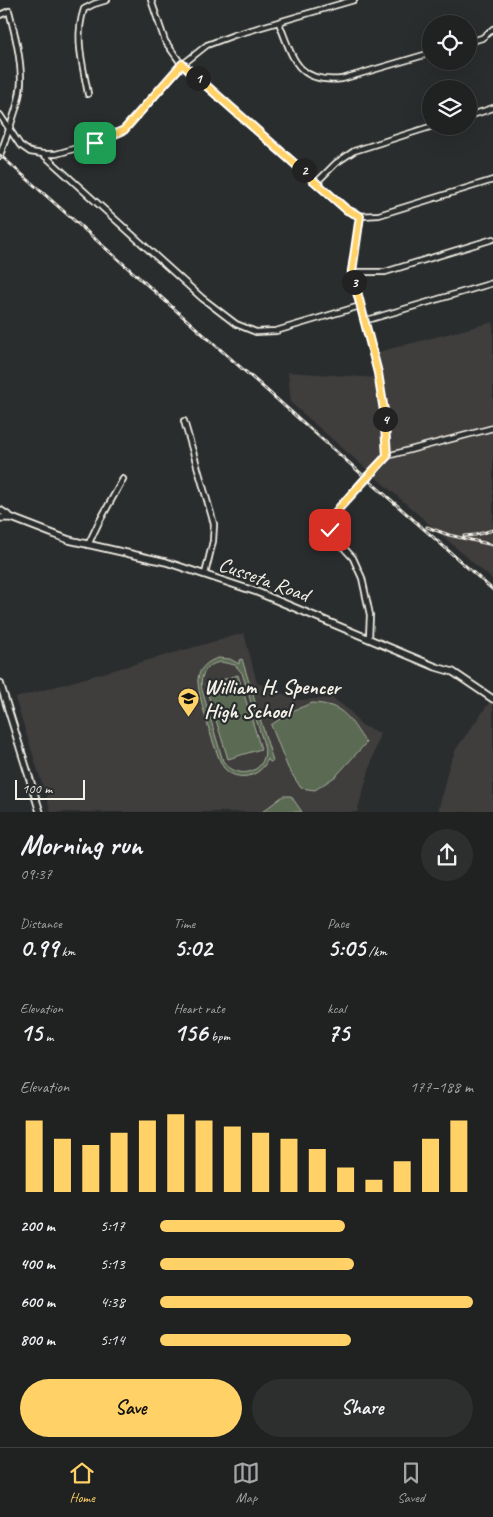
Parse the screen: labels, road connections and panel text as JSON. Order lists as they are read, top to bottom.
{
  "streets": {
    "street": ["Cusseta Road"]
  },
  "places": {
    "school or university": ["William H. Spencer High School"]
  },
  "scale_bar": "100 m",
  "page": {
    "pins": [
      "1",
      "2",
      "3",
      "4"
    ],
    "scale": "100 m",
    "heading": ["Morning run", "09:37"],
    "stats": [
      ["Distance", "0.99 km"],
      ["Time", "5:02"],
      ["Pace", "5:05 /km"],
      ["Elevation", "15 m"],
      ["Heart rate", "156 bpm"],
      ["kcal", "75"]
    ],
    "chart": ["Elevation", "177–188 m"],
    "list": [
      {
        "name": "200 m",
        "note": "5:17"
      },
      {
        "name": "400 m",
        "note": "5:13"
      },
      {
        "name": "600 m",
        "note": "4:38"
      },
      {
        "name": "800 m",
        "note": "5:14"
      }
    ],
    "buttons": ["Save", "Share"],
    "tabs": ["Home", "Map", "Saved"]
  }
}
